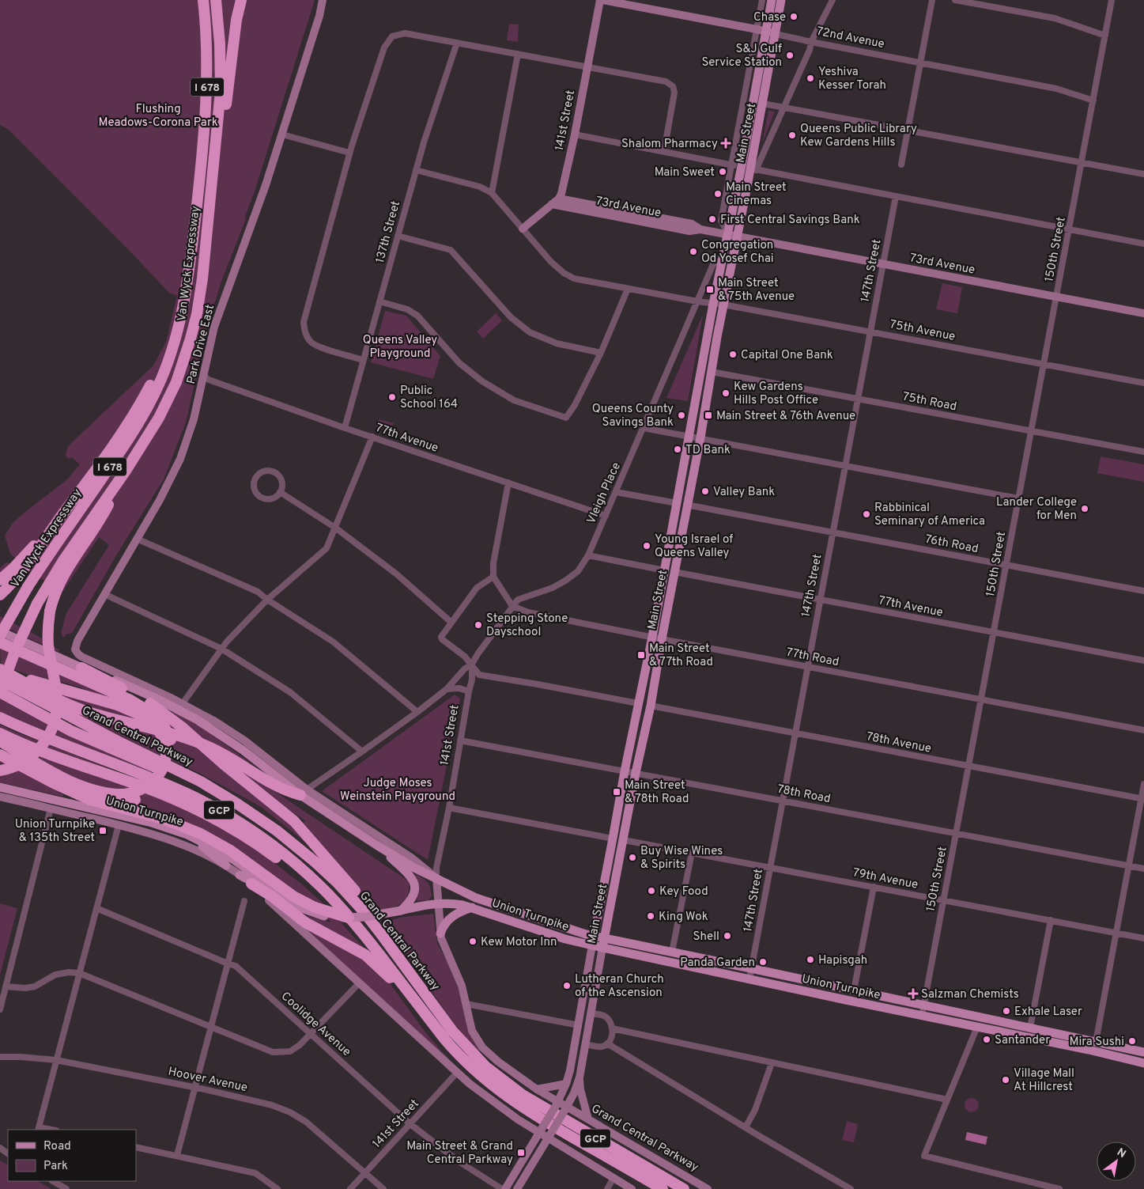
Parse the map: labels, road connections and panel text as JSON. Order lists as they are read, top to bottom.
{
  "streets": {
    "highway": [
      "I 678",
      "Van Wyck Expressway",
      "Grand Central Parkway",
      "GCP"
    ],
    "main road": ["Main Street", "Union Turnpike"],
    "street": [
      "72nd Avenue",
      "141st Street",
      "73rd Avenue",
      "137th Street",
      "150th Street",
      "147th Street",
      "75th Avenue",
      "Park Drive East",
      "75th Road",
      "77th Avenue",
      "Vleigh Place",
      "76th Road",
      "77th Road",
      "78th Avenue",
      "78th Road",
      "79th Avenue",
      "Coolidge Avenue",
      "Hoover Avenue"
    ]
  },
  "crossings": [
    ["72nd Avenue", "141st Street"],
    ["72nd Avenue", "Main Street"],
    ["72nd Avenue", "150th Street"],
    ["141st Street", "73rd Avenue"],
    ["141st Street", "Vleigh Place"],
    ["141st Street", "Grand Central Parkway"],
    ["141st Street", "78th Road"],
    ["141st Street", "Union Turnpike"],
    ["141st Street", "Coolidge Avenue"],
    ["141st Street", "Hoover Avenue"],
    ["Main Street", "73rd Avenue"],
    ["Main Street", "75th Avenue"],
    ["Main Street", "75th Road"],
    ["Main Street", "77th Avenue"],
    ["Main Street", "Vleigh Place"],
    ["Main Street", "76th Road"],
    ["Main Street", "77th Road"],
    ["Main Street", "Grand Central Parkway"],
    ["Main Street", "78th Avenue"],
    ["Main Street", "78th Road"],
    ["Main Street", "Union Turnpike"],
    ["Main Street", "79th Avenue"],
    ["Main Street", "Coolidge Avenue"],
    ["73rd Avenue", "150th Street"],
    ["73rd Avenue", "147th Street"],
    ["137th Street", "77th Avenue"],
    ["150th Street", "75th Avenue"],
    ["150th Street", "75th Road"],
    ["150th Street", "77th Avenue"],
    ["150th Street", "76th Road"],
    ["150th Street", "77th Road"],
    ["150th Street", "78th Avenue"],
    ["150th Street", "78th Road"],
    ["150th Street", "Union Turnpike"],
    ["150th Street", "79th Avenue"],
    ["147th Street", "75th Avenue"],
    ["147th Street", "75th Road"],
    ["147th Street", "77th Avenue"],
    ["147th Street", "76th Road"],
    ["147th Street", "77th Road"],
    ["147th Street", "78th Avenue"],
    ["147th Street", "78th Road"],
    ["147th Street", "Union Turnpike"],
    ["147th Street", "79th Avenue"],
    ["75th Avenue", "Vleigh Place"],
    ["Park Drive East", "77th Avenue"],
    ["Park Drive East", "Union Turnpike"],
    ["77th Avenue", "Vleigh Place"],
    ["Vleigh Place", "77th Road"],
    ["Vleigh Place", "Union Turnpike"],
    ["Grand Central Parkway", "Union Turnpike"]
  ],
  "parks": ["Flushing Meadows-Corona Park", "Queens Valley Playground", "Judge Moses Weinstein Playground"],
  "places": {
    "other": [
      "Chase",
      "S&J Gulf Service Station",
      "Yeshiva Kesser Torah",
      "Queens Public Library Kew Gardens Hills",
      "Main Sweet",
      "Main Street Cinemas",
      "First Central Savings Bank",
      "Congregation Od Yosef Chai",
      "Capital One Bank",
      "Kew Gardens Hills Post Office",
      "Public School 164",
      "Queens County Savings Bank",
      "TD Bank",
      "Valley Bank",
      "Lander College for Men",
      "Rabbinical Seminary of America",
      "Young Israel of Queens Valley",
      "Stepping Stone Dayschool",
      "Buy Wise Wines & Spirits",
      "Key Food",
      "King Wok",
      "Shell",
      "Kew Motor Inn",
      "Hapisgah",
      "Panda Garden",
      "Lutheran Church of the Ascension",
      "Exhale Laser",
      "Santander",
      "Mira Sushi",
      "Village Mall At Hillcrest"
    ],
    "health": ["Shalom Pharmacy", "Salzman Chemists"],
    "transit": [
      "Main Street & 75th Avenue",
      "Main Street & 76th Avenue",
      "Main Street & 77th Road",
      "Main Street & 78th Road",
      "Union Turnpike & 135th Street",
      "Main Street & Grand Central Parkway"
    ]
  },
  "legend": ["Road", "Park"],
  "north": "top right"
}
